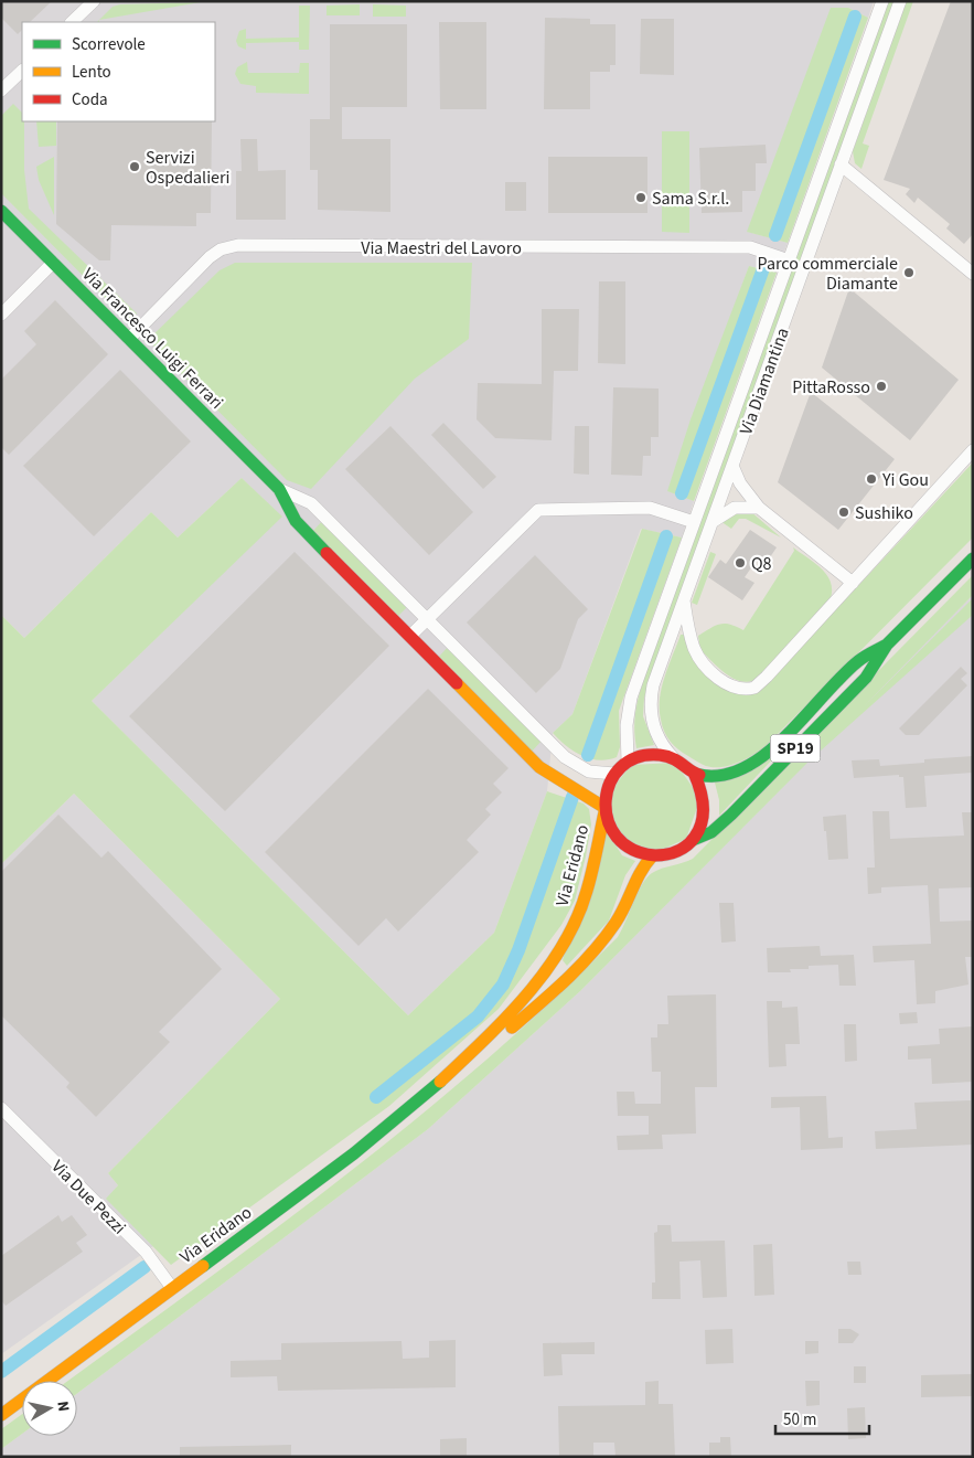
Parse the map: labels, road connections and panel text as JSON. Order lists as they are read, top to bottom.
{
  "streets": {
    "main road": ["Via Francesco Luigi Ferrari", "SP19", "Via Eridano"],
    "street": ["Via Maestri del Lavoro", "Via Diamantina", "Via Due Pezzi"]
  },
  "crossings": [
    ["Via Maestri del Lavoro", "Via Francesco Luigi Ferrari"],
    ["Via Maestri del Lavoro", "Via Diamantina"],
    ["Via Francesco Luigi Ferrari", "Via Diamantina"],
    ["Via Francesco Luigi Ferrari", "SP19"],
    ["Via Francesco Luigi Ferrari", "Via Eridano"],
    ["Via Diamantina", "SP19"],
    ["Via Diamantina", "Via Eridano"],
    ["SP19", "Via Eridano"],
    ["Via Eridano", "Via Due Pezzi"]
  ],
  "places": [
    "Servizi Ospedalieri",
    "Sama S.r.l.",
    "Parco commerciale Diamante",
    "PittaRosso",
    "Yi Gou",
    "Sushiko",
    "Q8"
  ],
  "legend": ["Scorrevole", "Lento", "Coda"],
  "scale_bar": "50 m",
  "north": "right"
}
